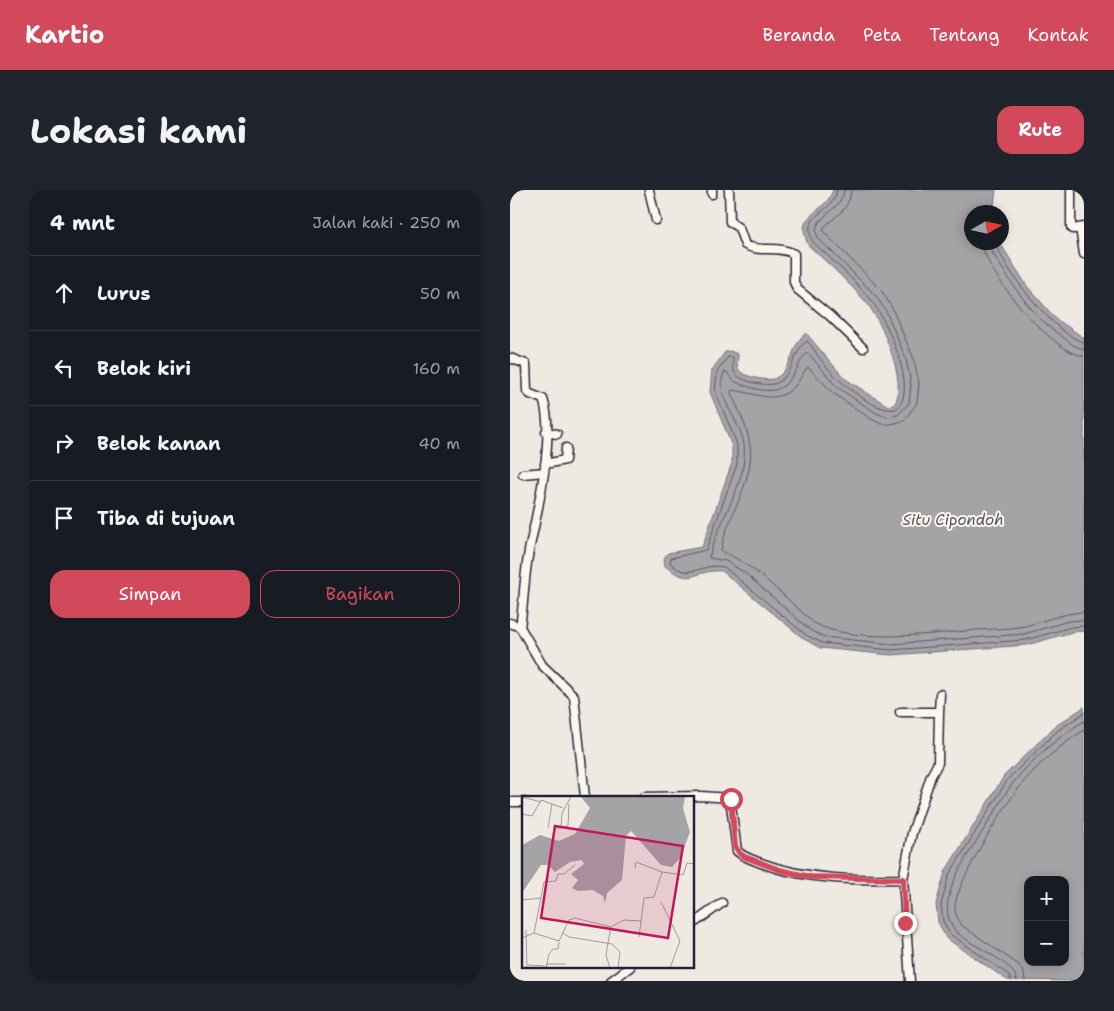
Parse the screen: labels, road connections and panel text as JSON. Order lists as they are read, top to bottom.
{
  "water": ["Situ Cipondoh"],
  "north": "right",
  "page": {
    "header": "Kartio",
    "nav": [
      "Beranda",
      "Peta",
      "Tentang",
      "Kontak"
    ],
    "buttons": [
      "Rute",
      ["Simpan", "Bagikan"]
    ],
    "title": "Lokasi kami",
    "heading": ["4 mnt", "Jalan kaki · 250 m"],
    "list": [
      ["Lurus", "50 m"],
      ["Belok kiri", "160 m"],
      ["Belok kanan", "40 m"],
      "Tiba di tujuan"
    ],
    "map_buttons": ["+", "−"]
  }
}
